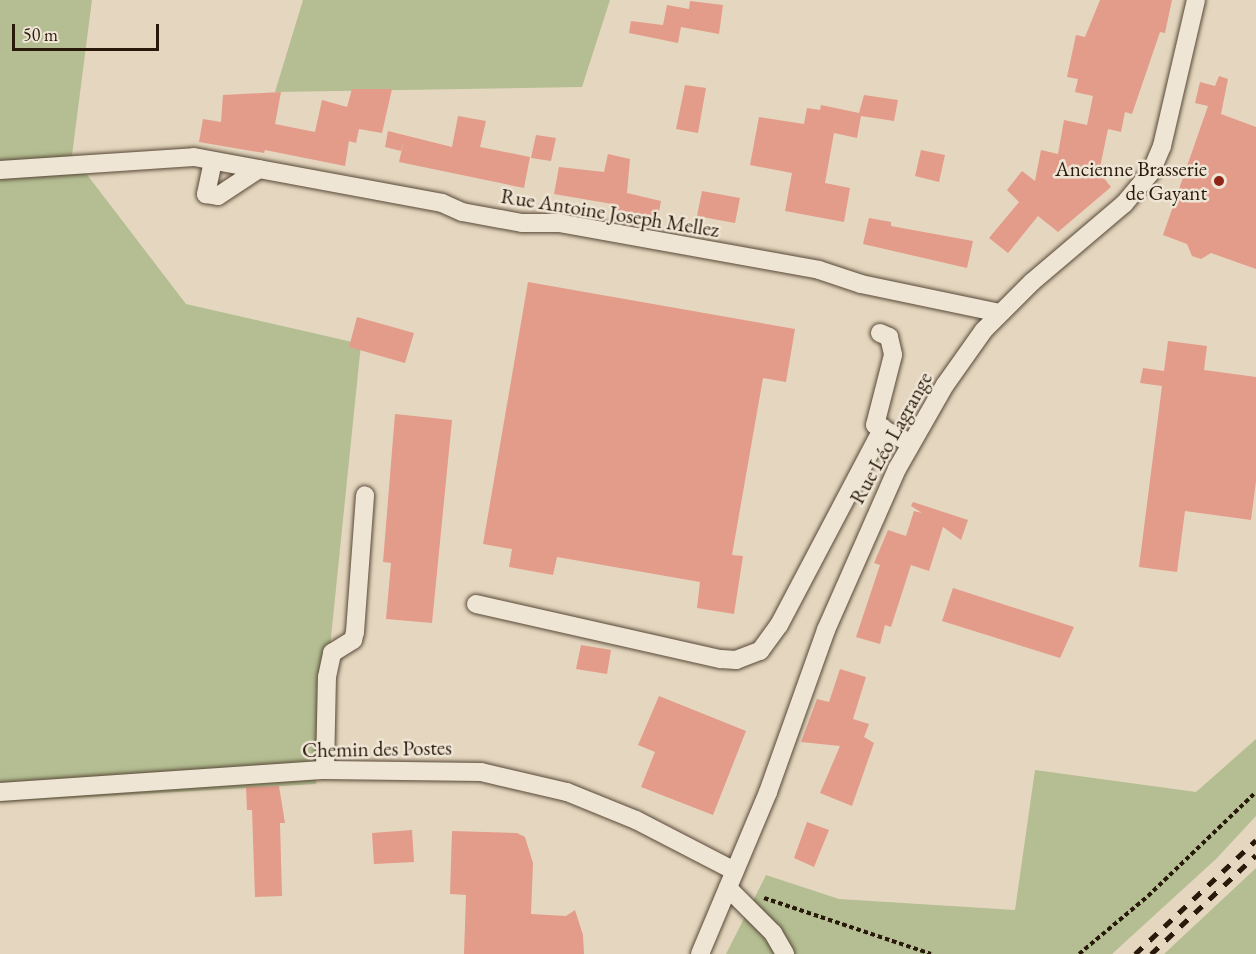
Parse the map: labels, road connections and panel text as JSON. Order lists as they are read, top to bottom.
{
  "streets": {
    "street": ["Rue Antoine Joseph Mellez", "Rue Léo Lagrange", "Chemin des Postes"]
  },
  "crossings": [
    ["Rue Antoine Joseph Mellez", "Rue Léo Lagrange"],
    ["Rue Léo Lagrange", "Chemin des Postes"]
  ],
  "places": ["Ancienne Brasserie de Gayant"],
  "scale_bar": "50 m"
}
